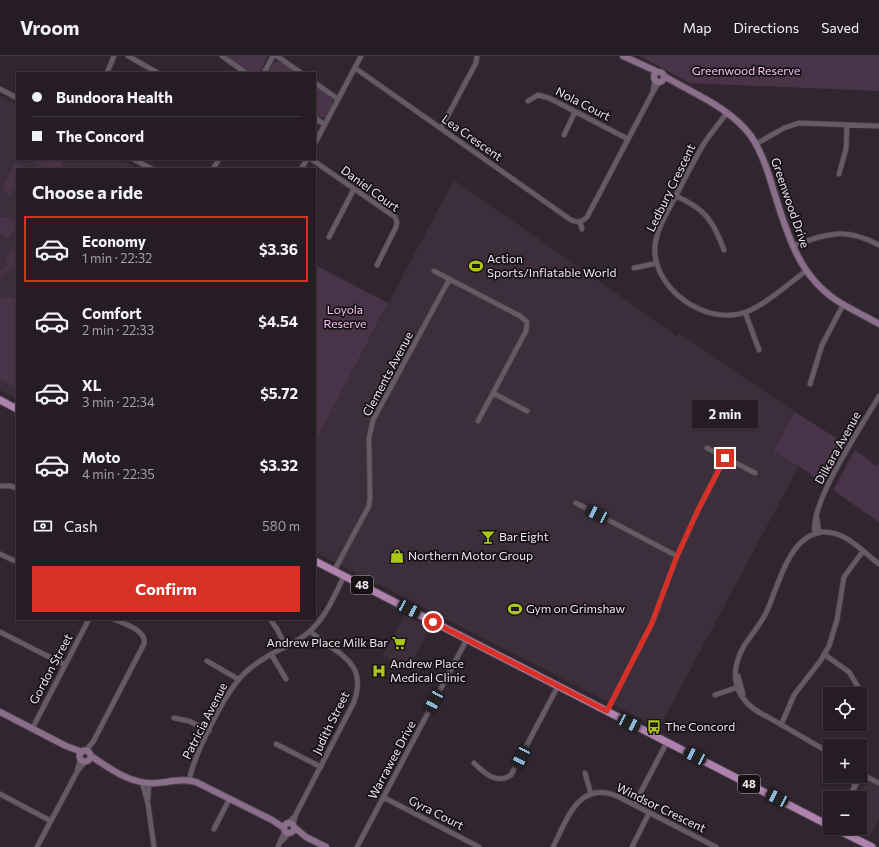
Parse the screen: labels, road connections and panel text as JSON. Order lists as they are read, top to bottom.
{
  "streets": {
    "main road": ["48"],
    "street": [
      "Nola Court",
      "Lea Crescent",
      "Ledbury Crescent",
      "Daniel Court",
      "Greenwood Drive",
      "Clements Avenue",
      "Dilkara Avenue",
      "Gordon Street",
      "Patricia Avenue",
      "Judith Street",
      "Warrawee Drive",
      "Windsor Crescent",
      "Gyra Court"
    ]
  },
  "crossings": [
    ["Ledbury Crescent", "Greenwood Drive"],
    ["Clements Avenue", "48"],
    ["48", "Patricia Avenue"],
    ["48", "Warrawee Drive"],
    ["Patricia Avenue", "Judith Street"],
    ["Warrawee Drive", "Gyra Court"]
  ],
  "parks": ["Greenwood Reserve", "Loyola Reserve"],
  "places": {
    "sports": ["Action Sports/Inflatable World", "Gym on Grimshaw"],
    "bar": ["Bar Eight"],
    "shop": ["Northern Motor Group"],
    "supermarket": ["Andrew Place Milk Bar"],
    "hospital": ["Andrew Place Medical Clinic"],
    "bus stop": ["The Concord"]
  },
  "page": {
    "header": "Vroom",
    "nav": ["Map", "Directions", "Saved"],
    "banner": ["Bundoora Health", "The Concord"],
    "heading": "Choose a ride",
    "list": [
      {
        "name": "Economy",
        "note": "1 min · 22:32",
        "value": "$3.36"
      },
      {
        "name": "Comfort",
        "note": "2 min · 22:33",
        "value": "$4.54"
      },
      {
        "name": "XL",
        "note": "3 min · 22:34",
        "value": "$5.72"
      },
      {
        "name": "Moto",
        "note": "4 min · 22:35",
        "value": "$3.32"
      }
    ],
    "bubble": "2 min",
    "pay": ["Cash", "580 m"],
    "buttons": "Confirm",
    "map_buttons": ["+", "−"]
  }
}
